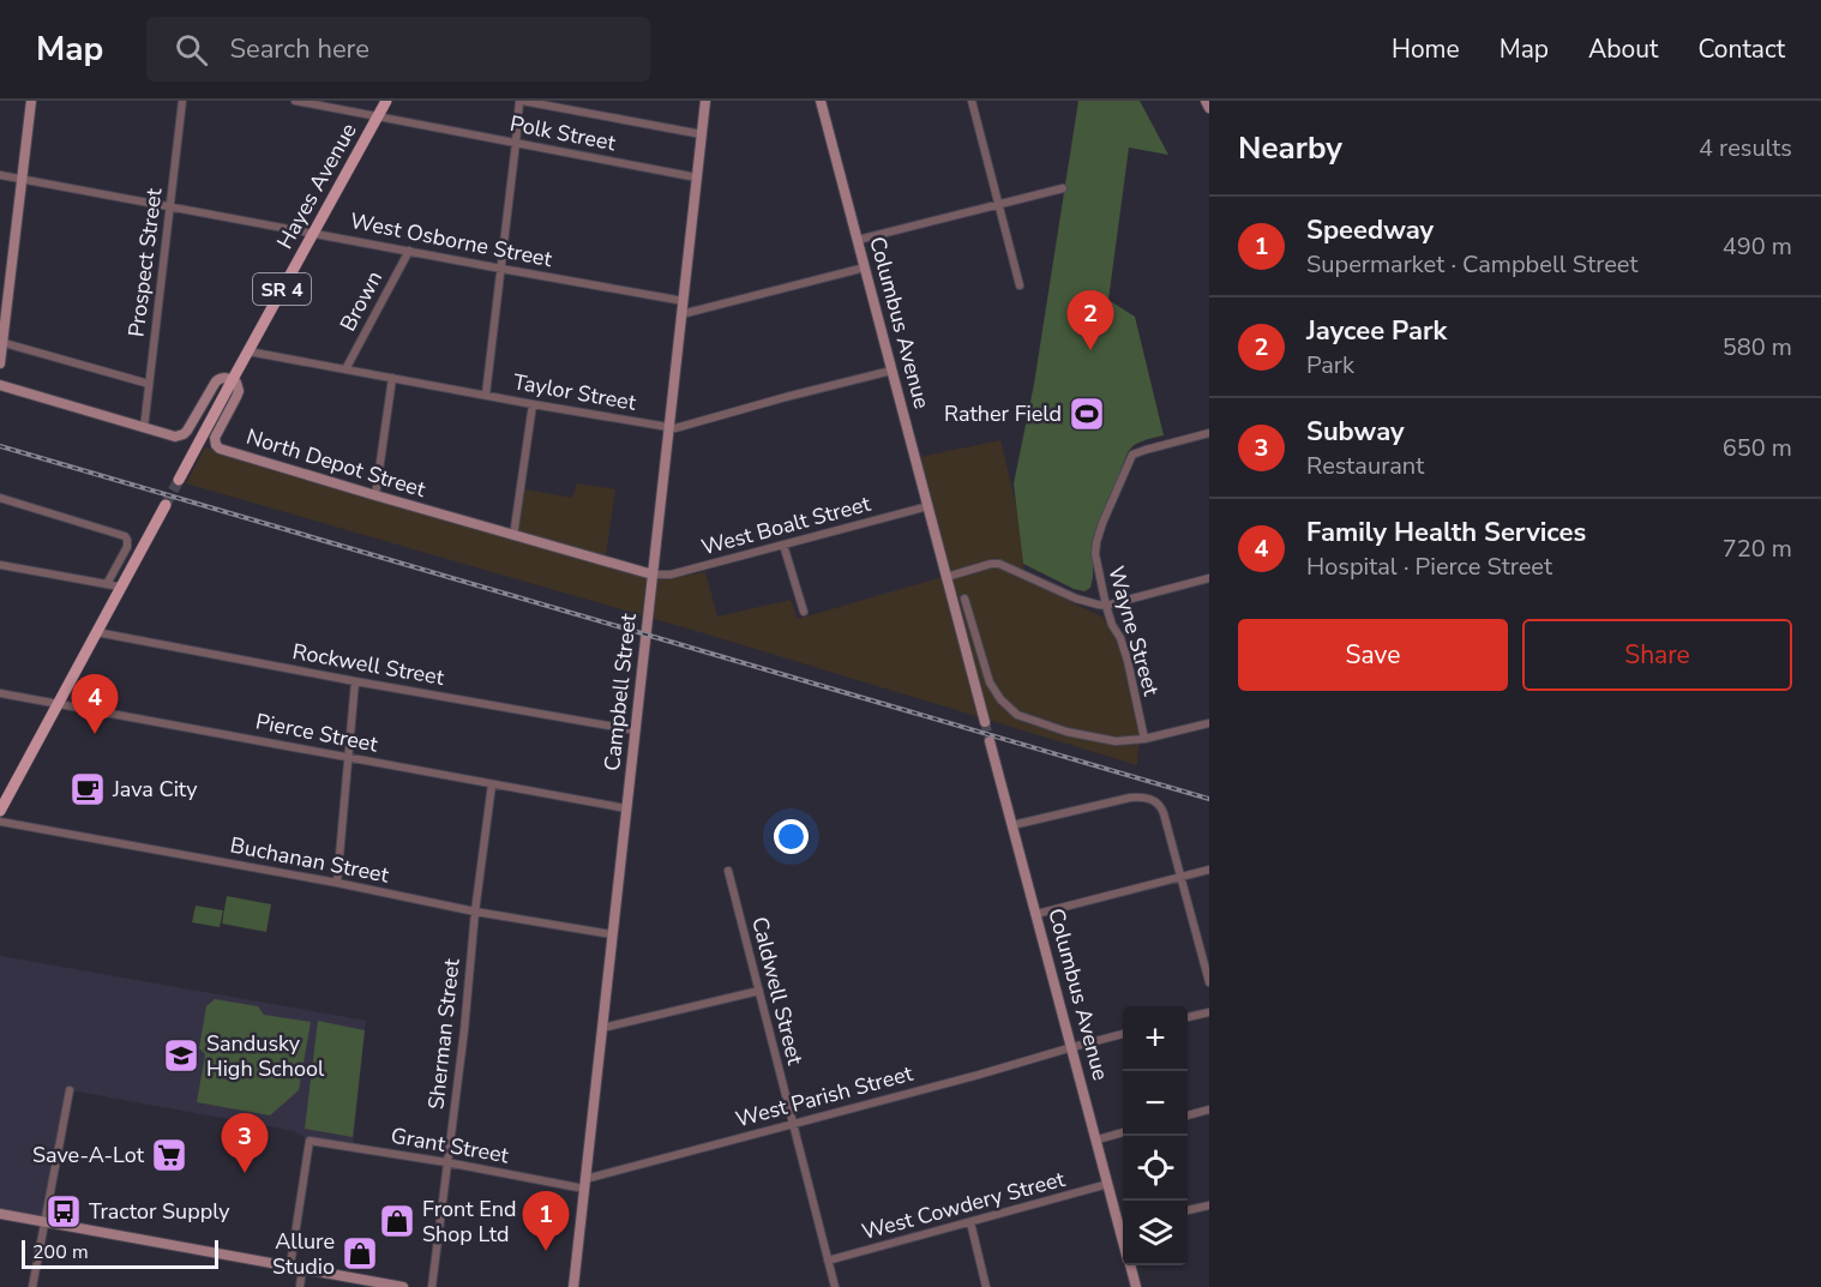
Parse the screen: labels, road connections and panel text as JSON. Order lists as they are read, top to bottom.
{
  "streets": {
    "main road": ["Hayes Avenue", "SR 4"],
    "street": [
      "Polk Street",
      "West Osborne Street",
      "Prospect Street",
      "Brown",
      "Columbus Avenue",
      "Taylor Street",
      "North Depot Street",
      "West Boalt Street",
      "Wayne Street",
      "Rockwell Street",
      "Campbell Street",
      "Pierce Street",
      "Buchanan Street",
      "Caldwell Street",
      "Sherman Street",
      "West Parish Street",
      "Grant Street",
      "West Cowdery Street"
    ]
  },
  "crossings": [
    ["Polk Street", "Hayes Avenue"],
    ["Polk Street", "Campbell Street"],
    ["Hayes Avenue", "West Osborne Street"],
    ["Hayes Avenue", "Taylor Street"],
    ["Hayes Avenue", "North Depot Street"],
    ["West Osborne Street", "Prospect Street"],
    ["West Osborne Street", "Brown"],
    ["West Osborne Street", "Campbell Street"],
    ["Brown", "Taylor Street"],
    ["Columbus Avenue", "Taylor Street"],
    ["Columbus Avenue", "West Boalt Street"],
    ["Columbus Avenue", "West Parish Street"],
    ["Columbus Avenue", "West Cowdery Street"],
    ["Taylor Street", "Campbell Street"],
    ["North Depot Street", "West Boalt Street"],
    ["North Depot Street", "Campbell Street"],
    ["West Boalt Street", "Campbell Street"],
    ["Rockwell Street", "Campbell Street"],
    ["Campbell Street", "Pierce Street"],
    ["Campbell Street", "Buchanan Street"],
    ["Campbell Street", "West Parish Street"],
    ["Campbell Street", "Grant Street"],
    ["Pierce Street", "Sherman Street"],
    ["Buchanan Street", "Sherman Street"],
    ["Caldwell Street", "West Parish Street"],
    ["Caldwell Street", "West Cowdery Street"],
    ["Sherman Street", "Grant Street"],
    ["West Parish Street", "Grant Street"]
  ],
  "places": {
    "sports": ["Rather Field"],
    "cafe": ["Java City"],
    "school or university": ["Sandusky High School"],
    "supermarket": ["Save-A-Lot"],
    "bus stop": ["Tractor Supply"],
    "shop": ["Front End Shop Ltd", "Allure Studio"]
  },
  "scale_bar": "200 m",
  "page": {
    "header": "Map",
    "search": "Search here",
    "nav": [
      "Home",
      "Map",
      "About",
      "Contact"
    ],
    "heading": ["Nearby", "4 results"],
    "list": [
      {
        "mark": "1",
        "name": "Speedway",
        "note": "Supermarket · Campbell Street",
        "value": "490 m"
      },
      {
        "mark": "2",
        "name": "Jaycee Park",
        "note": "Park",
        "value": "580 m"
      },
      {
        "mark": "3",
        "name": "Subway",
        "note": "Restaurant",
        "value": "650 m"
      },
      {
        "mark": "4",
        "name": "Family Health Services",
        "note": "Hospital · Pierce Street",
        "value": "720 m"
      }
    ],
    "pins": [
      "2",
      "4",
      "3",
      "1"
    ],
    "buttons": ["Save", "Share"],
    "map_buttons": ["+", "−"],
    "scale": "200 m"
  }
}
